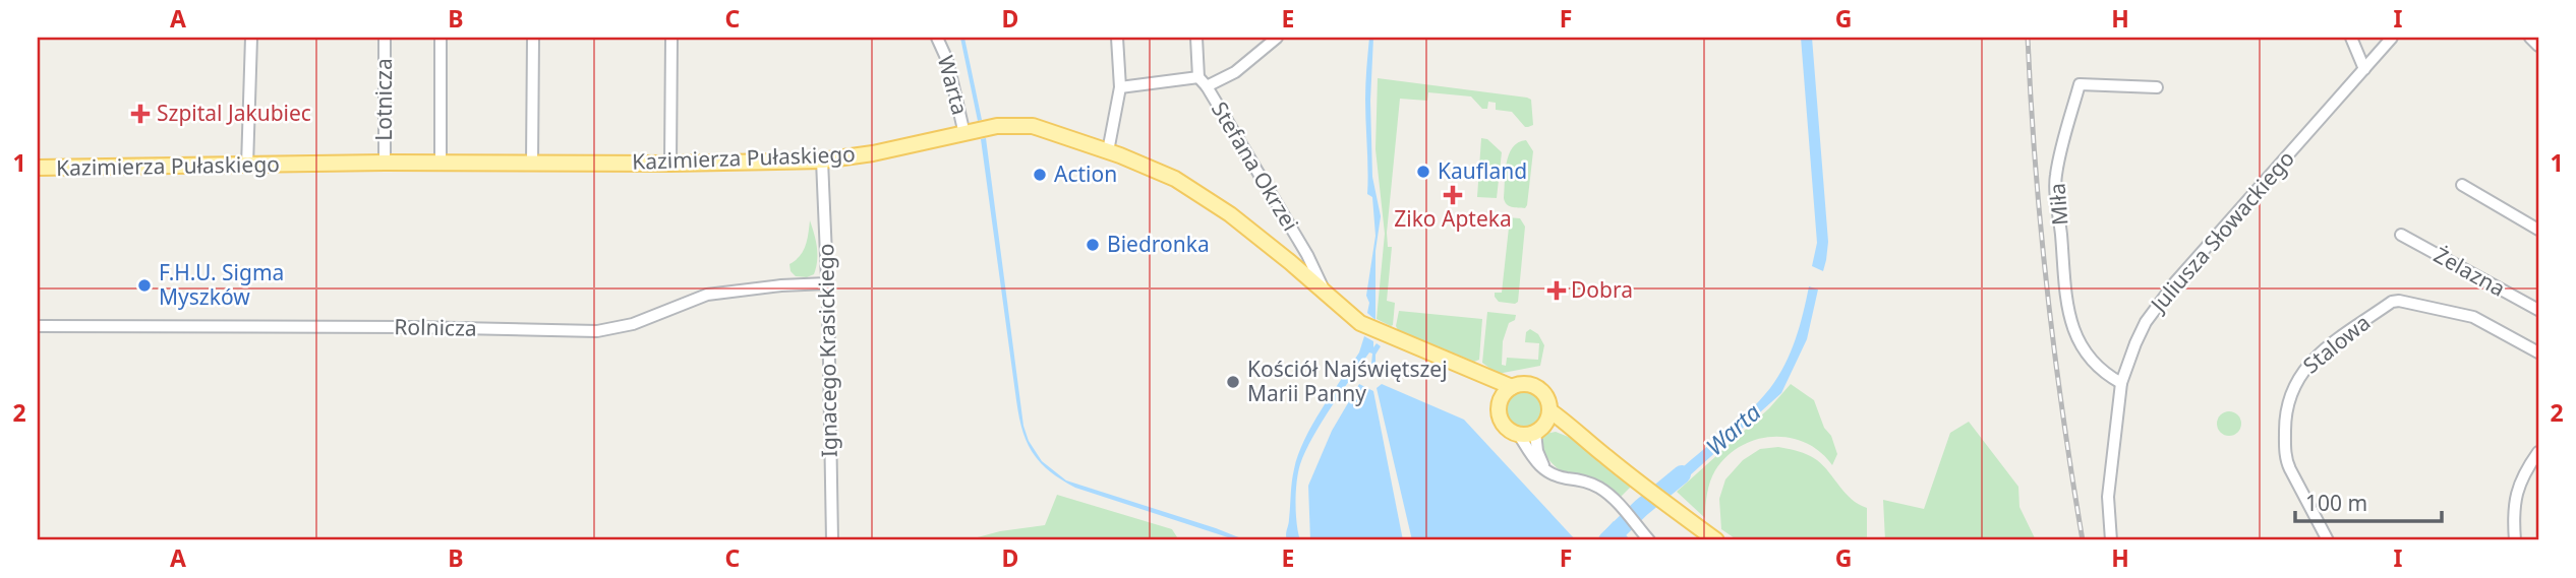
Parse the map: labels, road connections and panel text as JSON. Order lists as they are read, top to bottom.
{
  "streets": {
    "main road": ["Kazimierza Pułaskiego"],
    "street": [
      "Warta",
      "Lotnicza",
      "Stefana Okrzei",
      "Miła",
      "Juliusza Słowackiego",
      "Żelazna",
      "Rolnicza",
      "Stalowa",
      "Ignacego Krasickiego"
    ]
  },
  "crossings": [
    ["Warta", "Kazimierza Pułaskiego"],
    ["Lotnicza", "Kazimierza Pułaskiego"],
    ["Kazimierza Pułaskiego", "Stefana Okrzei"],
    ["Kazimierza Pułaskiego", "Ignacego Krasickiego"],
    ["Miła", "Juliusza Słowackiego"],
    ["Rolnicza", "Ignacego Krasickiego"]
  ],
  "water": ["Warta"],
  "places": {
    "health": ["Szpital Jakubiec", "Ziko Apteka", "Dobra"],
    "other": [
      "Kaufland",
      "Action",
      "Biedronka",
      "F.H.U. Sigma Myszków",
      "Kościół Najświętszej Marii Panny"
    ]
  },
  "scale_bar": "100 m",
  "grid": {
    "columns": [
      "A",
      "B",
      "C",
      "D",
      "E",
      "F",
      "G",
      "H",
      "I"
    ],
    "rows": ["1", "2"]
  }
}
